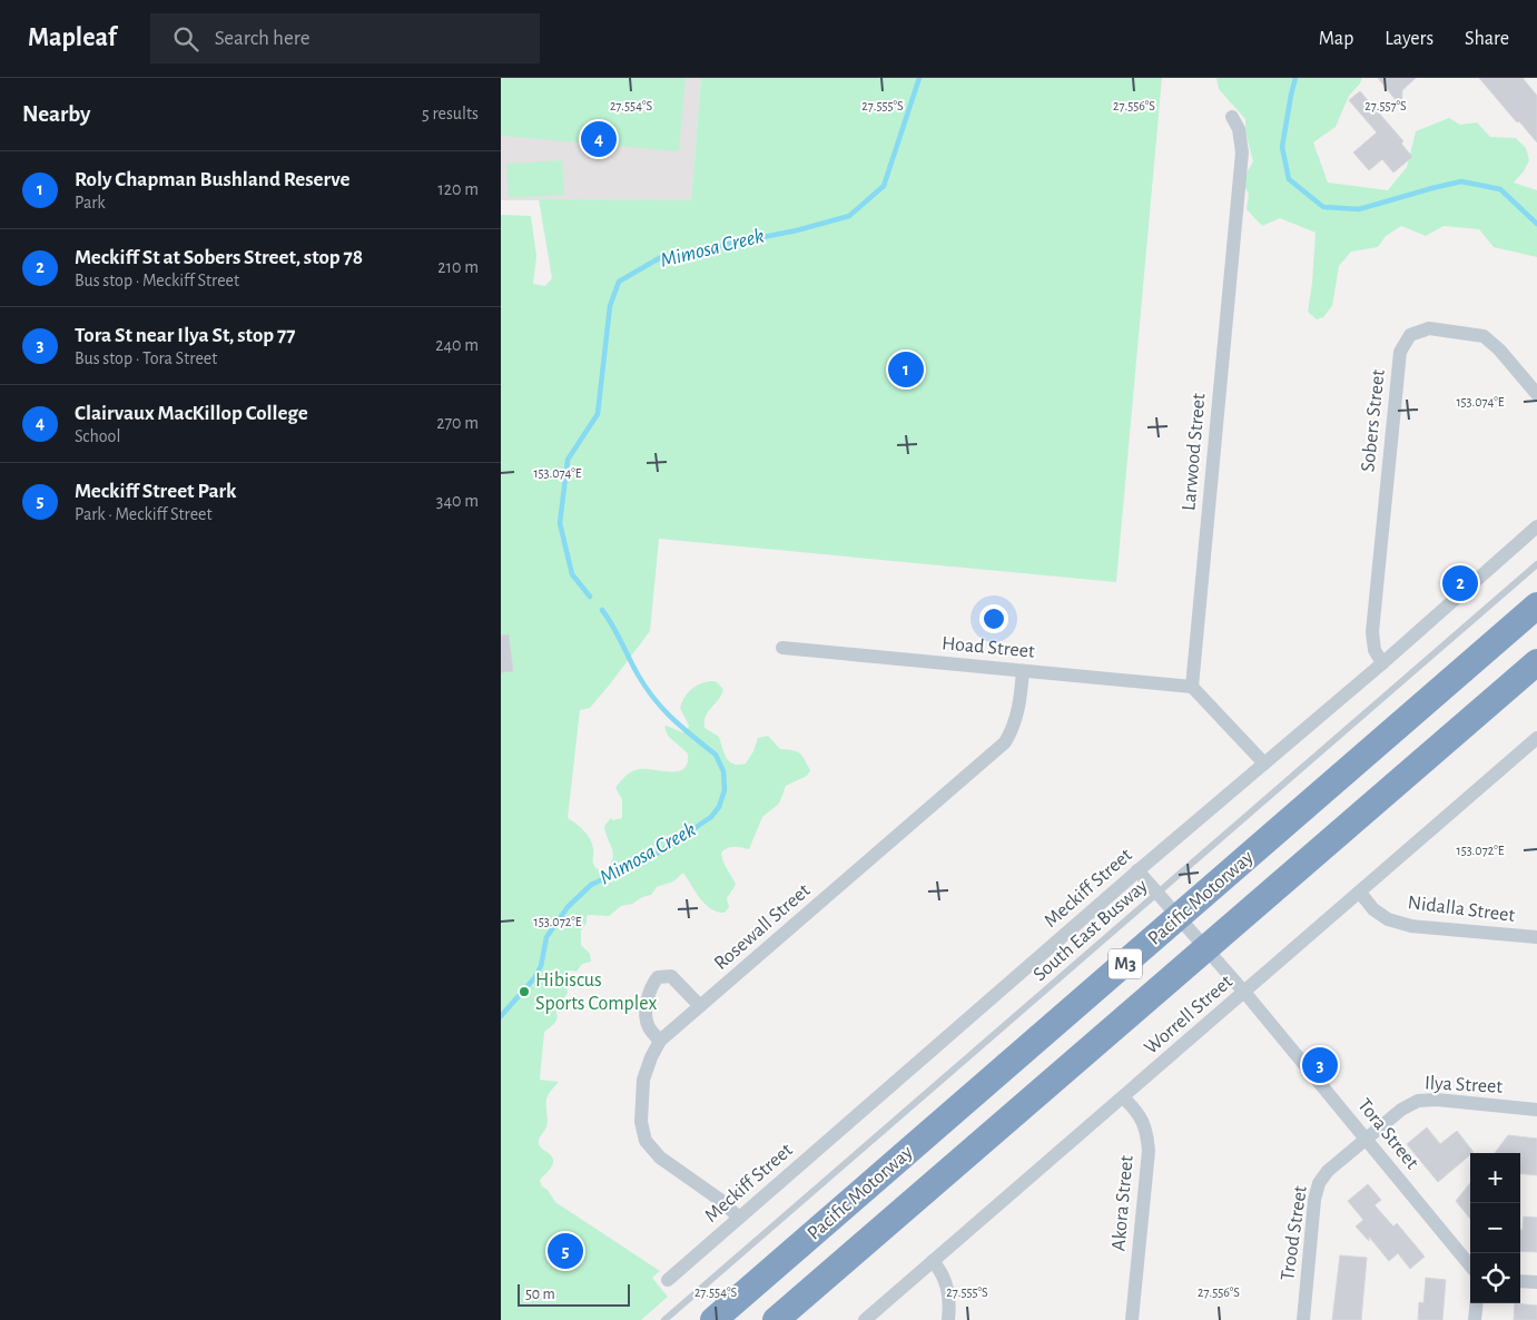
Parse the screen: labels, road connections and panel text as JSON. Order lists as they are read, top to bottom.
{
  "streets": {
    "highway": ["Pacific Motorway", "M3"],
    "street": [
      "Sobers Street",
      "Larwood Street",
      "Hoad Street",
      "Meckiff Street",
      "Nidalla Street",
      "Rosewall Street",
      "Worrell Street",
      "Ilya Street",
      "Tora Street",
      "Akora Street",
      "Trood Street"
    ],
    "lane": ["South East Busway"]
  },
  "crossings": [
    ["Sobers Street", "Meckiff Street"],
    ["Larwood Street", "Hoad Street"],
    ["Hoad Street", "Rosewall Street"],
    ["Meckiff Street", "Rosewall Street"],
    ["Meckiff Street", "Tora Street"],
    ["Nidalla Street", "Worrell Street"],
    ["Worrell Street", "Tora Street"],
    ["Worrell Street", "Akora Street"],
    ["Ilya Street", "Tora Street"],
    ["Ilya Street", "Trood Street"],
    ["Tora Street", "Trood Street"]
  ],
  "water": ["Mimosa Creek"],
  "places": ["Hibiscus Sports Complex"],
  "scale_bar": "50 m",
  "page": {
    "header": "Mapleaf",
    "search": "Search here",
    "nav": ["Map", "Layers", "Share"],
    "heading": ["Nearby", "5 results"],
    "pins": [
      "4",
      "1",
      "2",
      "3",
      "5"
    ],
    "list": [
      {
        "mark": "1",
        "name": "Roly Chapman Bushland Reserve",
        "note": "Park",
        "value": "120 m"
      },
      {
        "mark": "2",
        "name": "Meckiff St at Sobers Street, stop 78",
        "note": "Bus stop · Meckiff Street",
        "value": "210 m"
      },
      {
        "mark": "3",
        "name": "Tora St near Ilya St, stop 77",
        "note": "Bus stop · Tora Street",
        "value": "240 m"
      },
      {
        "mark": "4",
        "name": "Clairvaux MacKillop College",
        "note": "School",
        "value": "270 m"
      },
      {
        "mark": "5",
        "name": "Meckiff Street Park",
        "note": "Park · Meckiff Street",
        "value": "340 m"
      }
    ],
    "map_buttons": ["+", "−"],
    "scale": "50 m"
  },
  "coordinates": [
    "27.554°S",
    "27.555°S",
    "27.556°S",
    "27.557°S",
    "153.074°E",
    "153.072°E"
  ]
}
